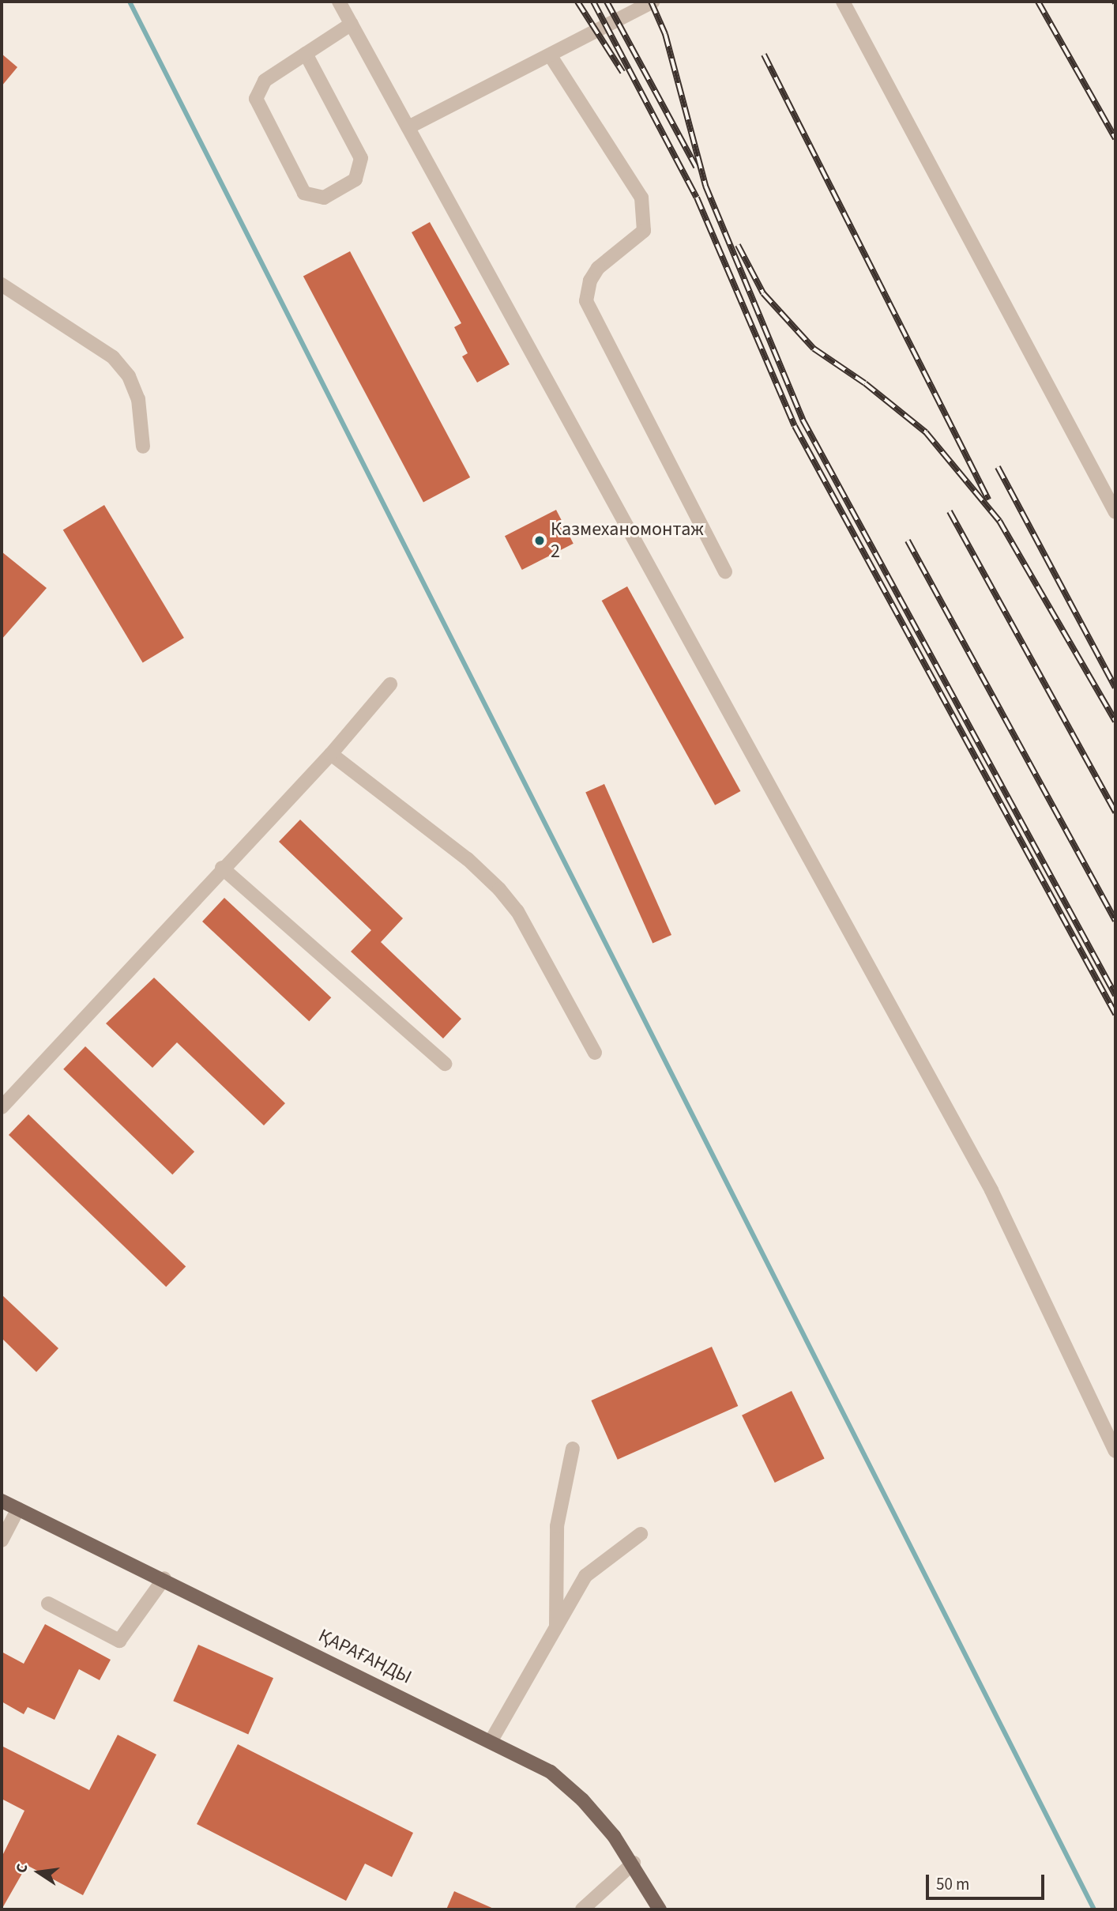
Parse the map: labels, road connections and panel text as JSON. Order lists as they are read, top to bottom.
{
  "streets": {
    "main road": ["ҚАРАҒАНДЫ"]
  },
  "places": ["Казмеханомонтаж 2"],
  "scale_bar": "50 m",
  "north": "left"
}
